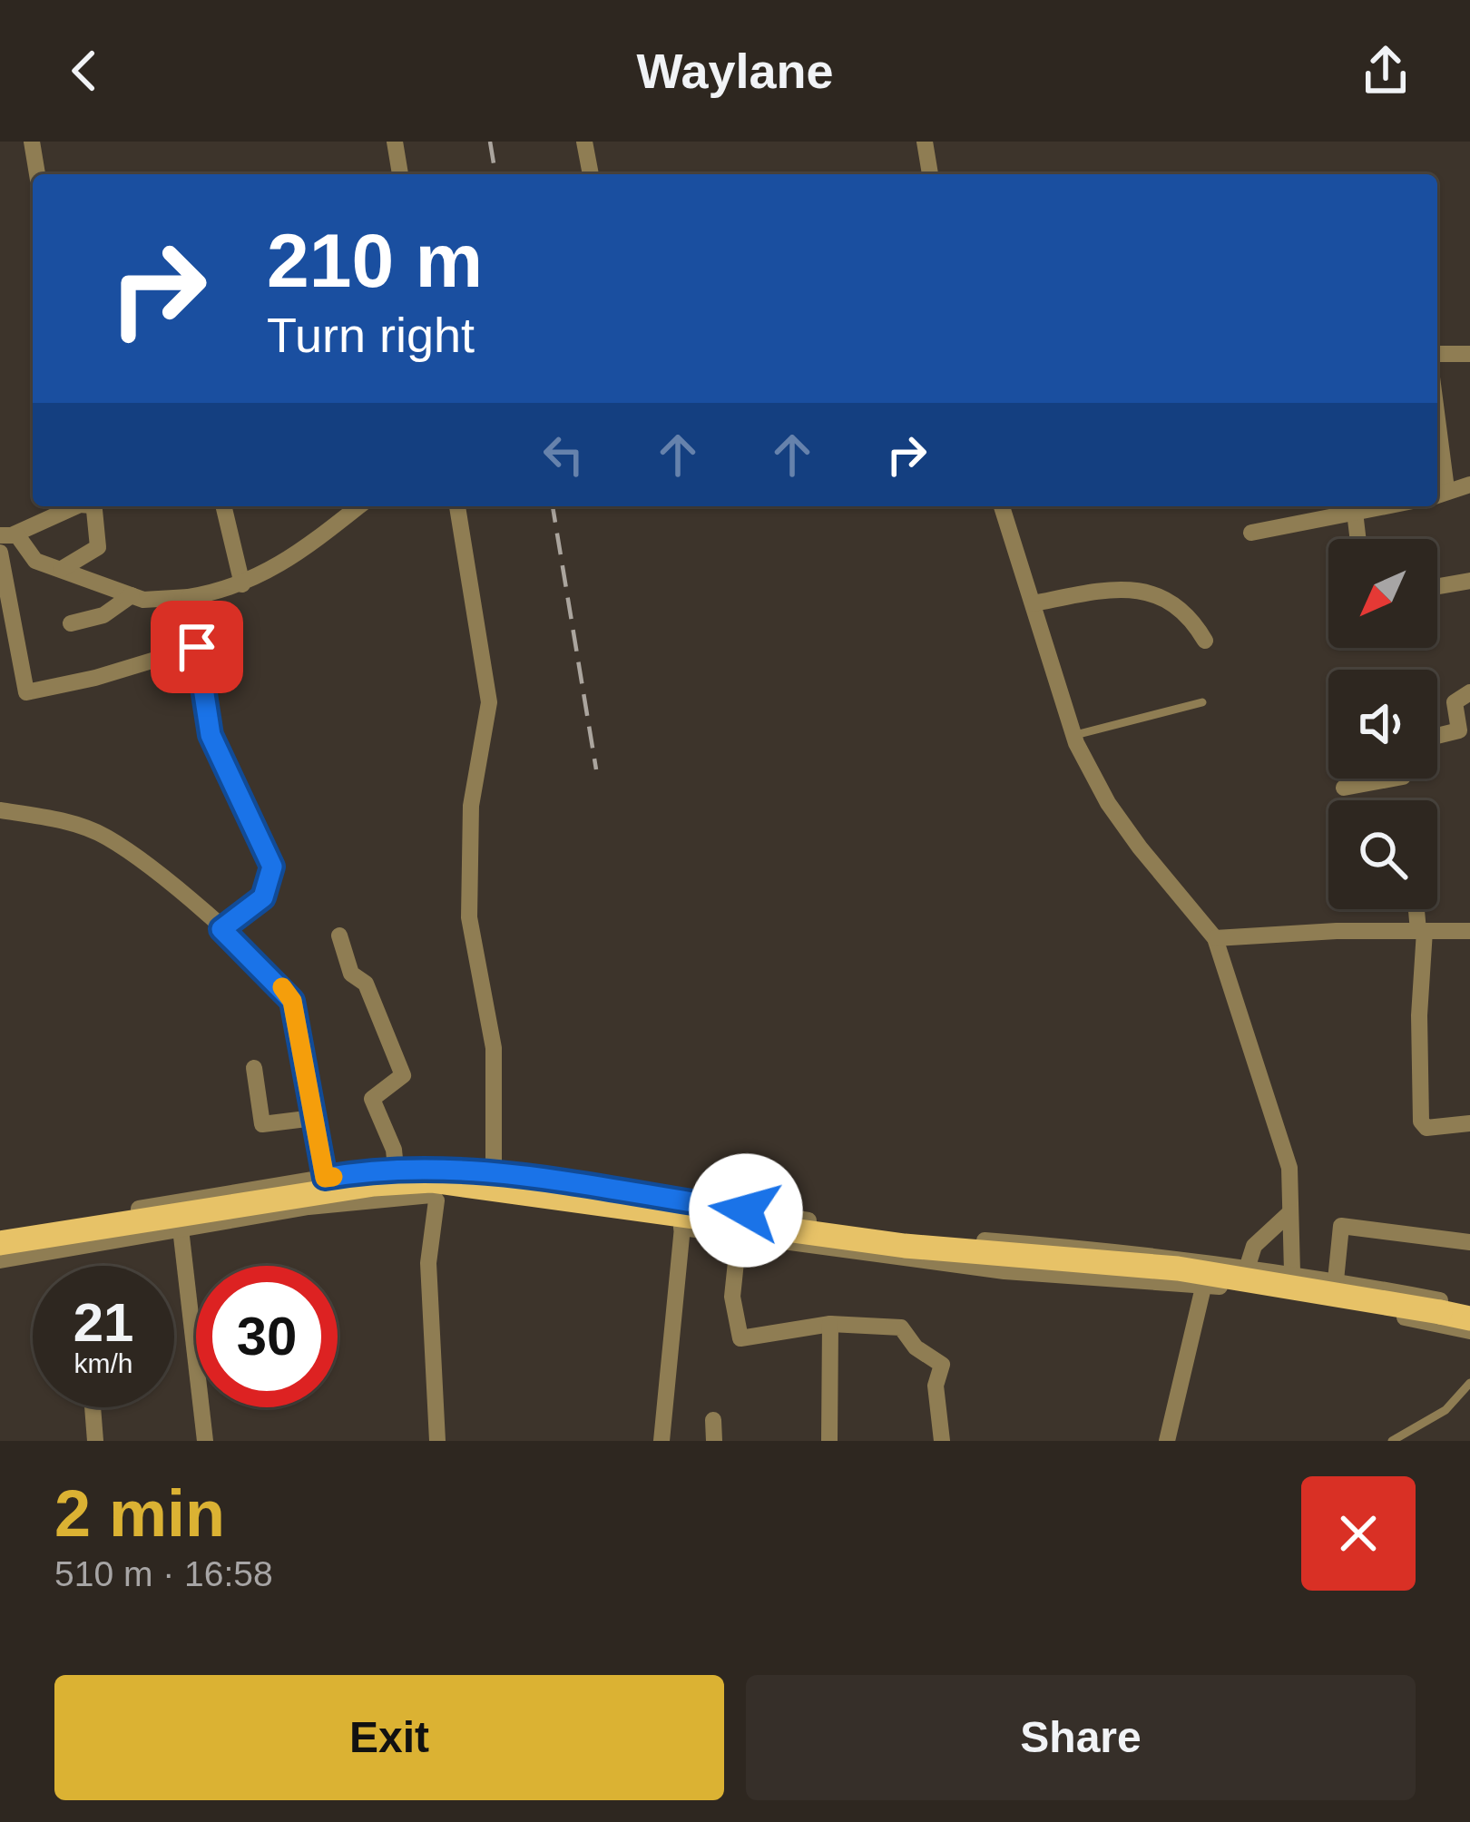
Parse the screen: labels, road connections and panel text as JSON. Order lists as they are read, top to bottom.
{
  "north": "bottom left",
  "page": {
    "header": "Waylane",
    "turn": ["210 m", "Turn right"],
    "speed": "21 km/h",
    "limit": "30",
    "heading": ["2 min", "510 m · 16:58"],
    "buttons": ["Exit", "Share"]
  }
}
